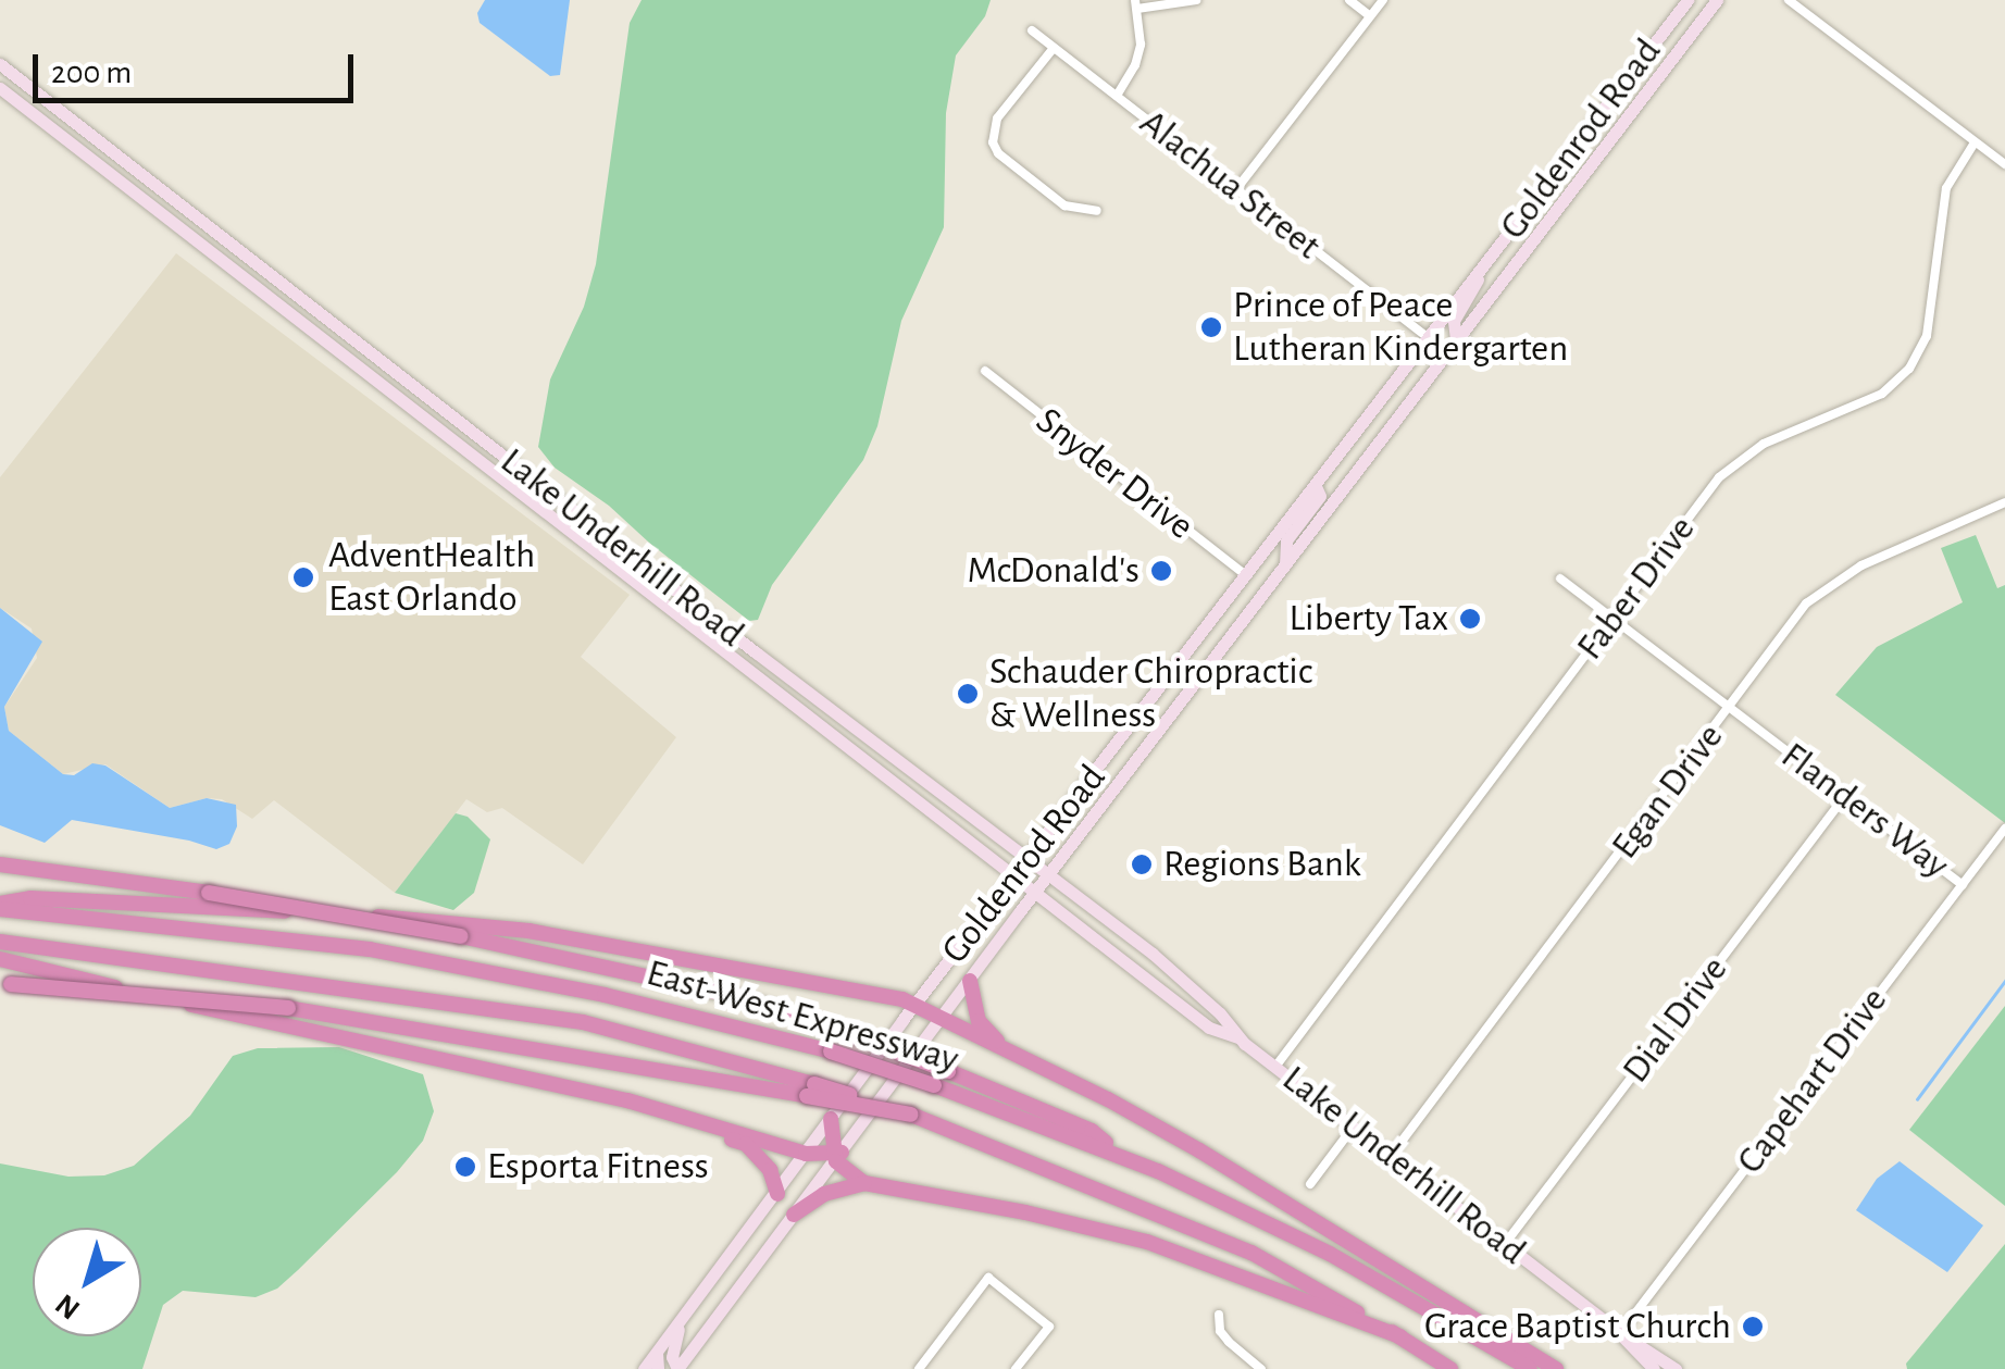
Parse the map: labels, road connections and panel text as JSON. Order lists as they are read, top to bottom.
{
  "streets": {
    "highway": ["East-West Expressway"],
    "street": [
      "Goldenrod Road",
      "Alachua Street",
      "Snyder Drive",
      "Lake Underhill Road",
      "Faber Drive",
      "Egan Drive",
      "Flanders Way",
      "Dial Drive",
      "Capehart Drive"
    ]
  },
  "crossings": [
    ["Goldenrod Road", "Alachua Street"],
    ["Goldenrod Road", "Snyder Drive"],
    ["Goldenrod Road", "Lake Underhill Road"],
    ["Lake Underhill Road", "Faber Drive"],
    ["Lake Underhill Road", "Egan Drive"],
    ["Lake Underhill Road", "Dial Drive"],
    ["Lake Underhill Road", "Capehart Drive"],
    ["Faber Drive", "Flanders Way"],
    ["Egan Drive", "Flanders Way"],
    ["Flanders Way", "Dial Drive"],
    ["Flanders Way", "Capehart Drive"]
  ],
  "places": [
    "Prince of Peace Lutheran Kindergarten",
    "McDonald's",
    "AdventHealth East Orlando",
    "Liberty Tax",
    "Schauder Chiropractic & Wellness",
    "Regions Bank",
    "Esporta Fitness",
    "Grace Baptist Church"
  ],
  "scale_bar": "200 m",
  "north": "bottom left"
}
